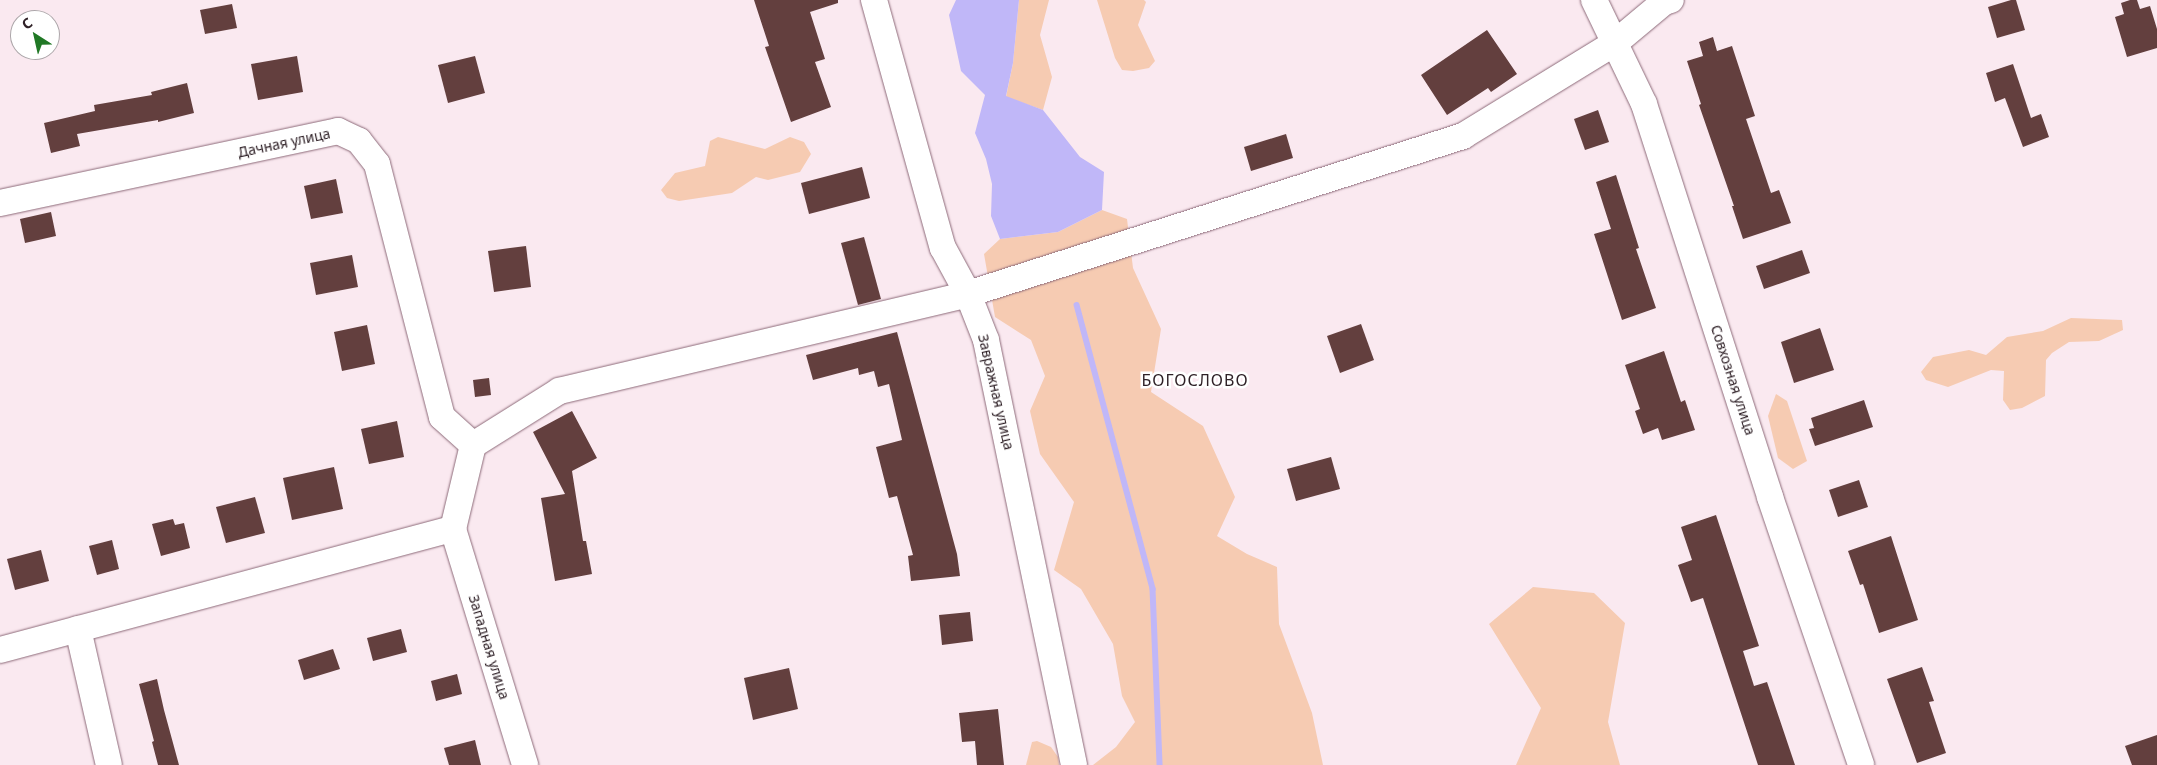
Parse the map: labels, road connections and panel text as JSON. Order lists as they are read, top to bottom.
{
  "streets": {
    "street": [
      "Дачная улица",
      "Совхозная улица",
      "Завражная улица",
      "Западная улица"
    ]
  },
  "districts": ["БОГОСЛОВО"],
  "north": "top left"
}
